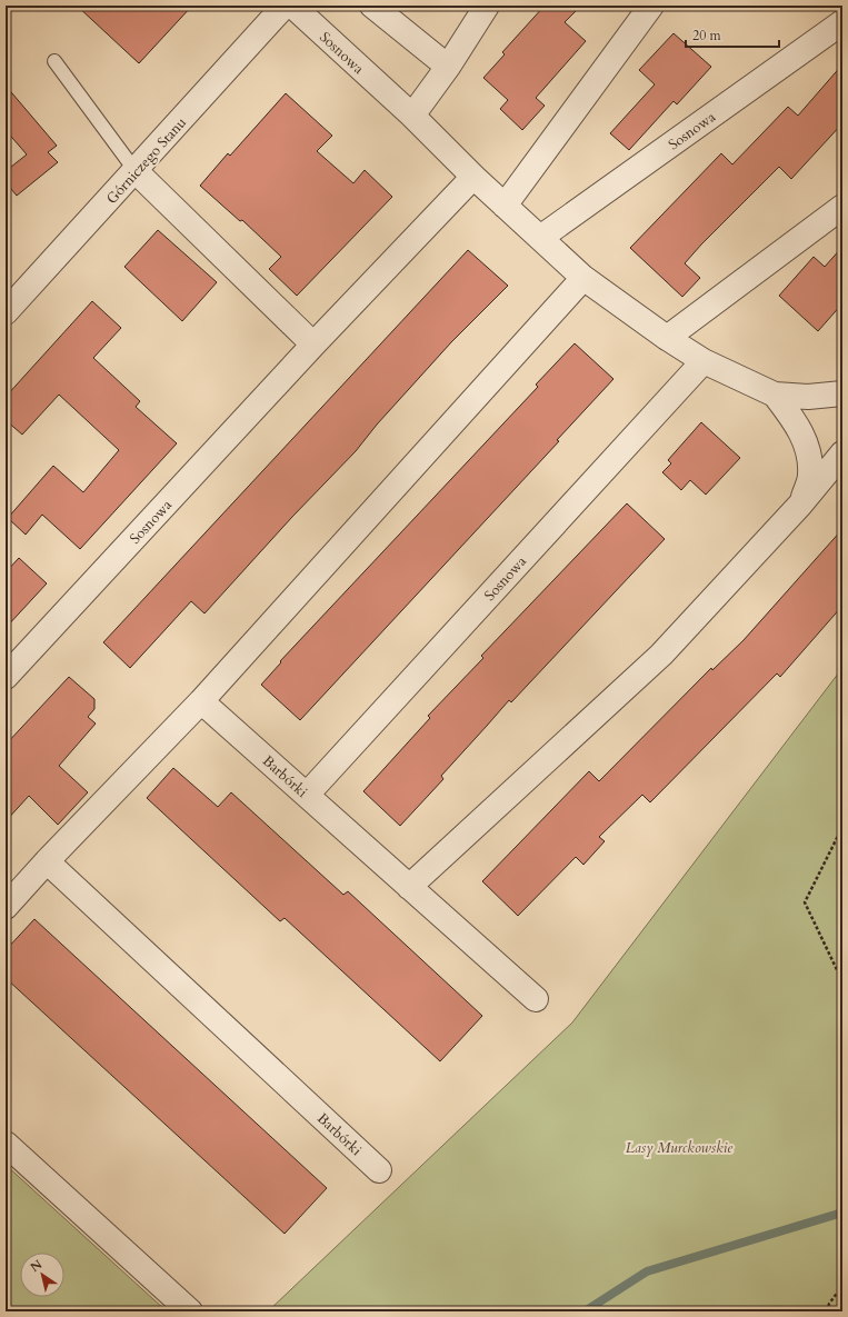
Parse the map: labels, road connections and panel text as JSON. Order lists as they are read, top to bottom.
{
  "streets": {
    "street": ["Sosnowa", "Górniczego Stanu", "Barbórki"]
  },
  "crossings": [
    ["Sosnowa", "Barbórki"]
  ],
  "parks": ["Lasy Murckowskie"],
  "scale_bar": "20 m",
  "north": "top left"
}
